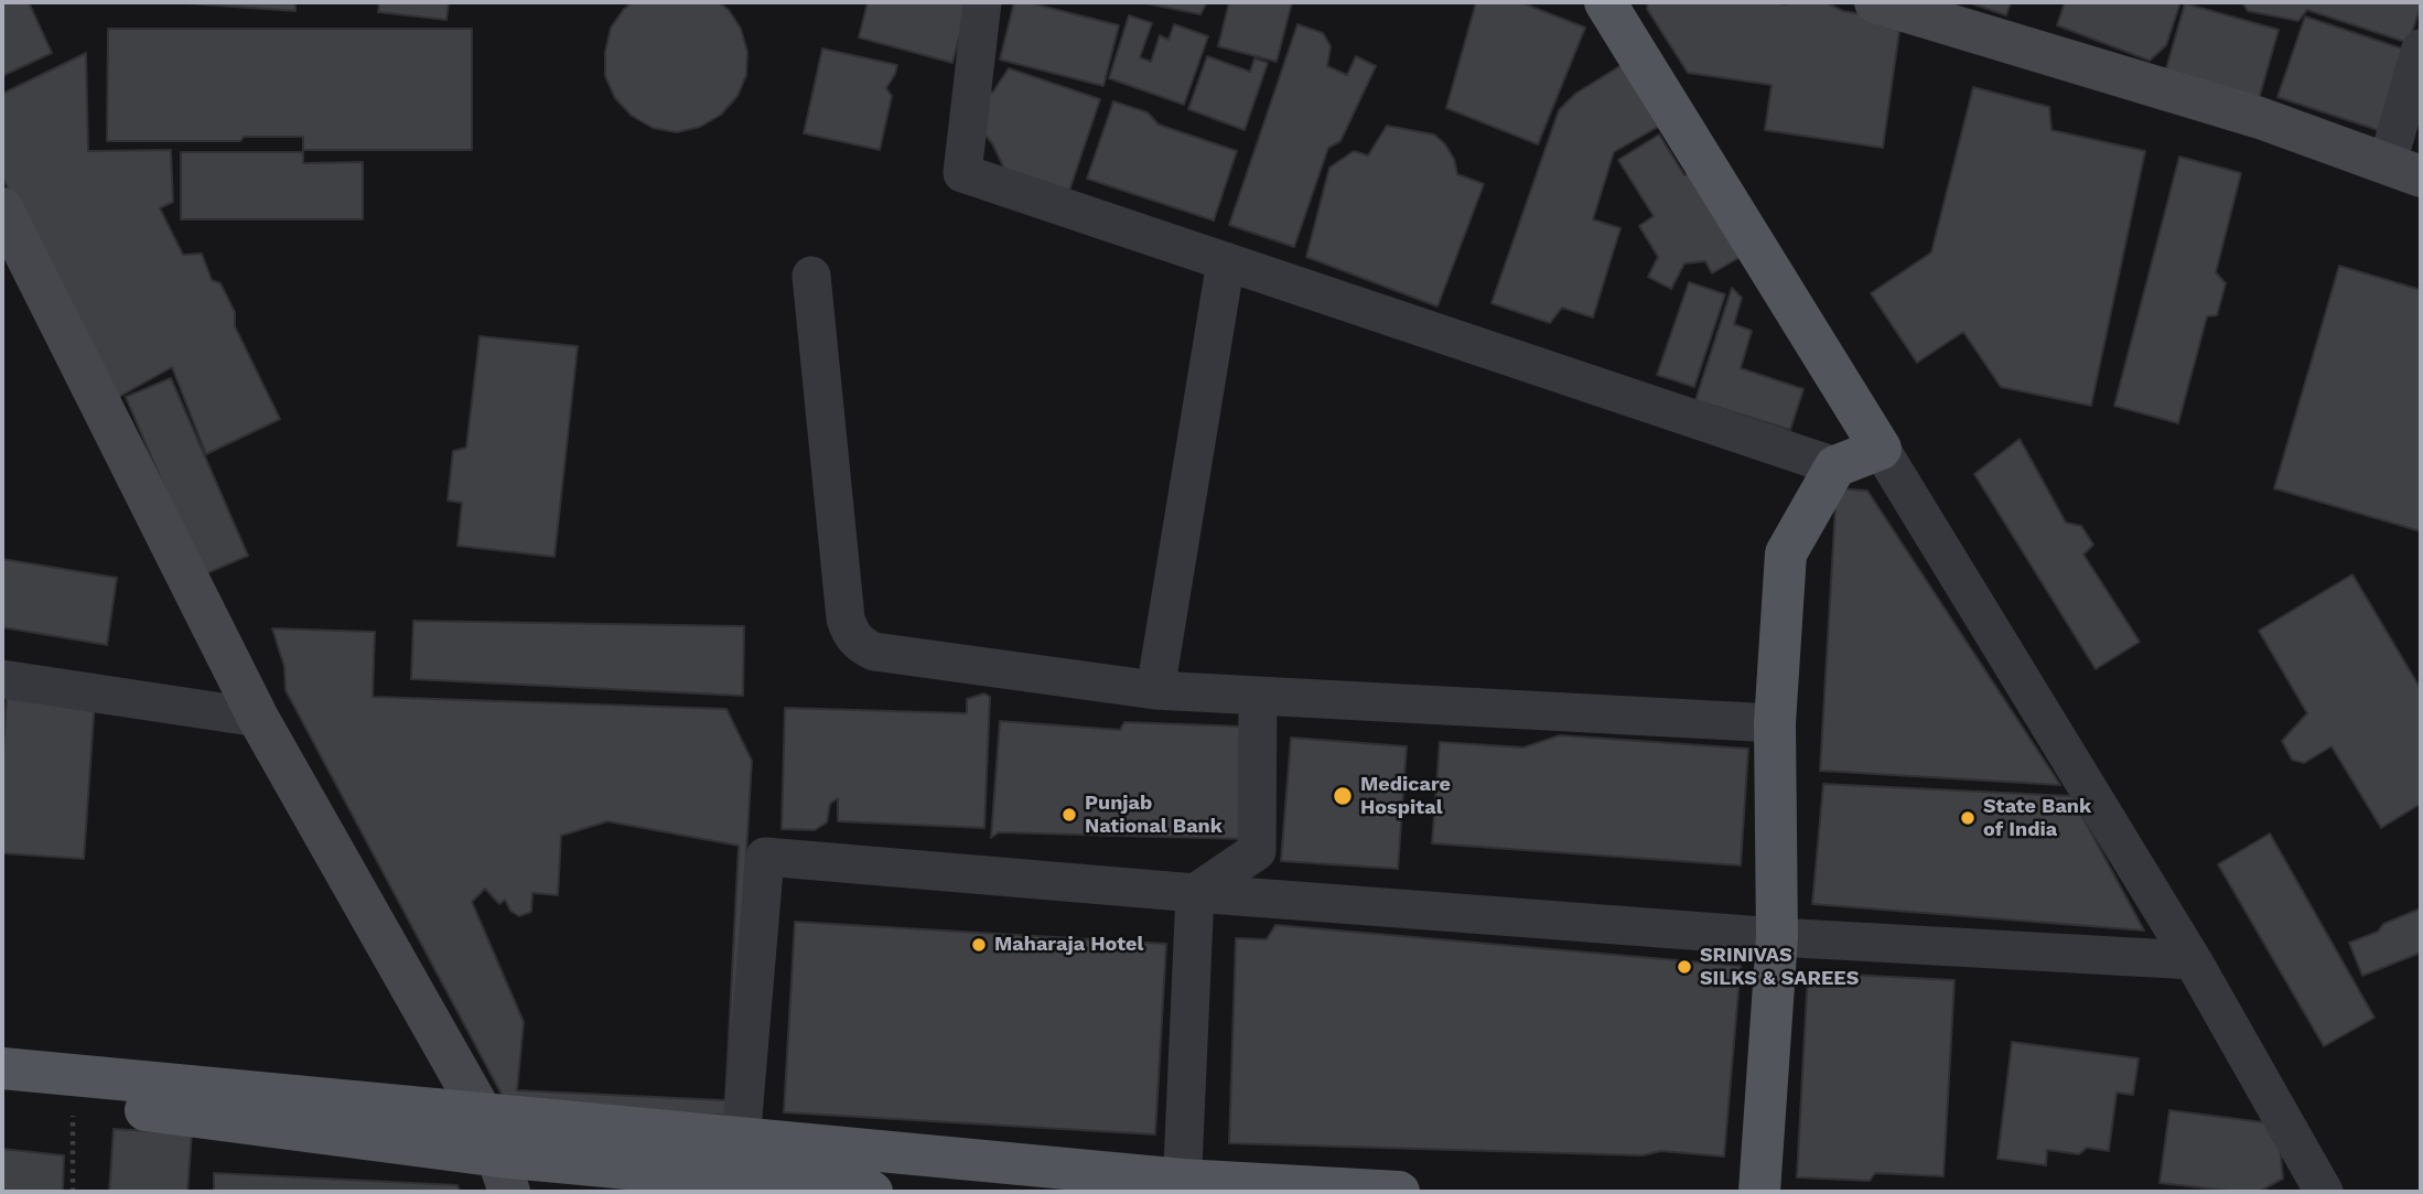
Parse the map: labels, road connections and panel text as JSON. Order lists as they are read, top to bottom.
{
  "places": [
    "Medicare Hospital",
    "Punjab National Bank",
    "State Bank of India",
    "Maharaja Hotel",
    "SRINIVAS SILKS & SAREES"
  ]
}
